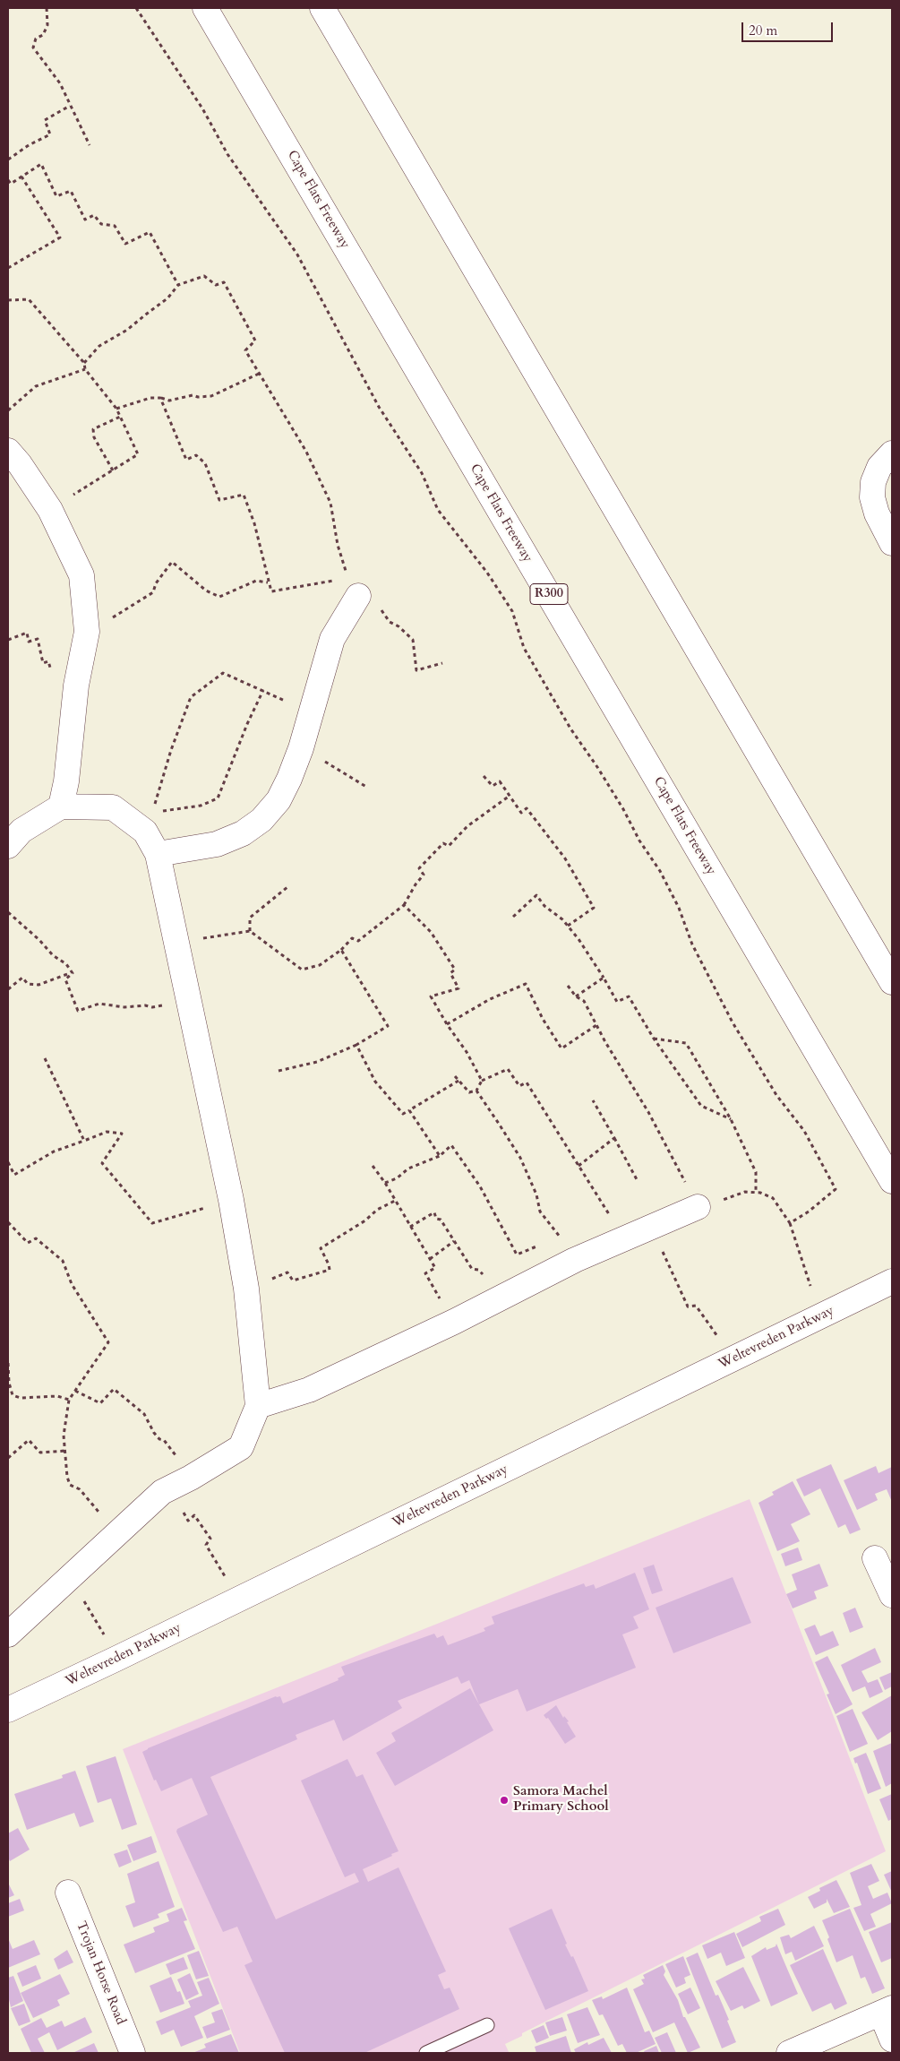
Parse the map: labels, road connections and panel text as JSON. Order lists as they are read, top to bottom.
{
  "streets": {
    "main road": [
      "Cape Flats Freeway",
      "R300",
      "Weltevreden Parkway",
      "Trojan Horse Road"
    ]
  },
  "places": ["Samora Machel Primary School"],
  "scale_bar": "20 m"
}
